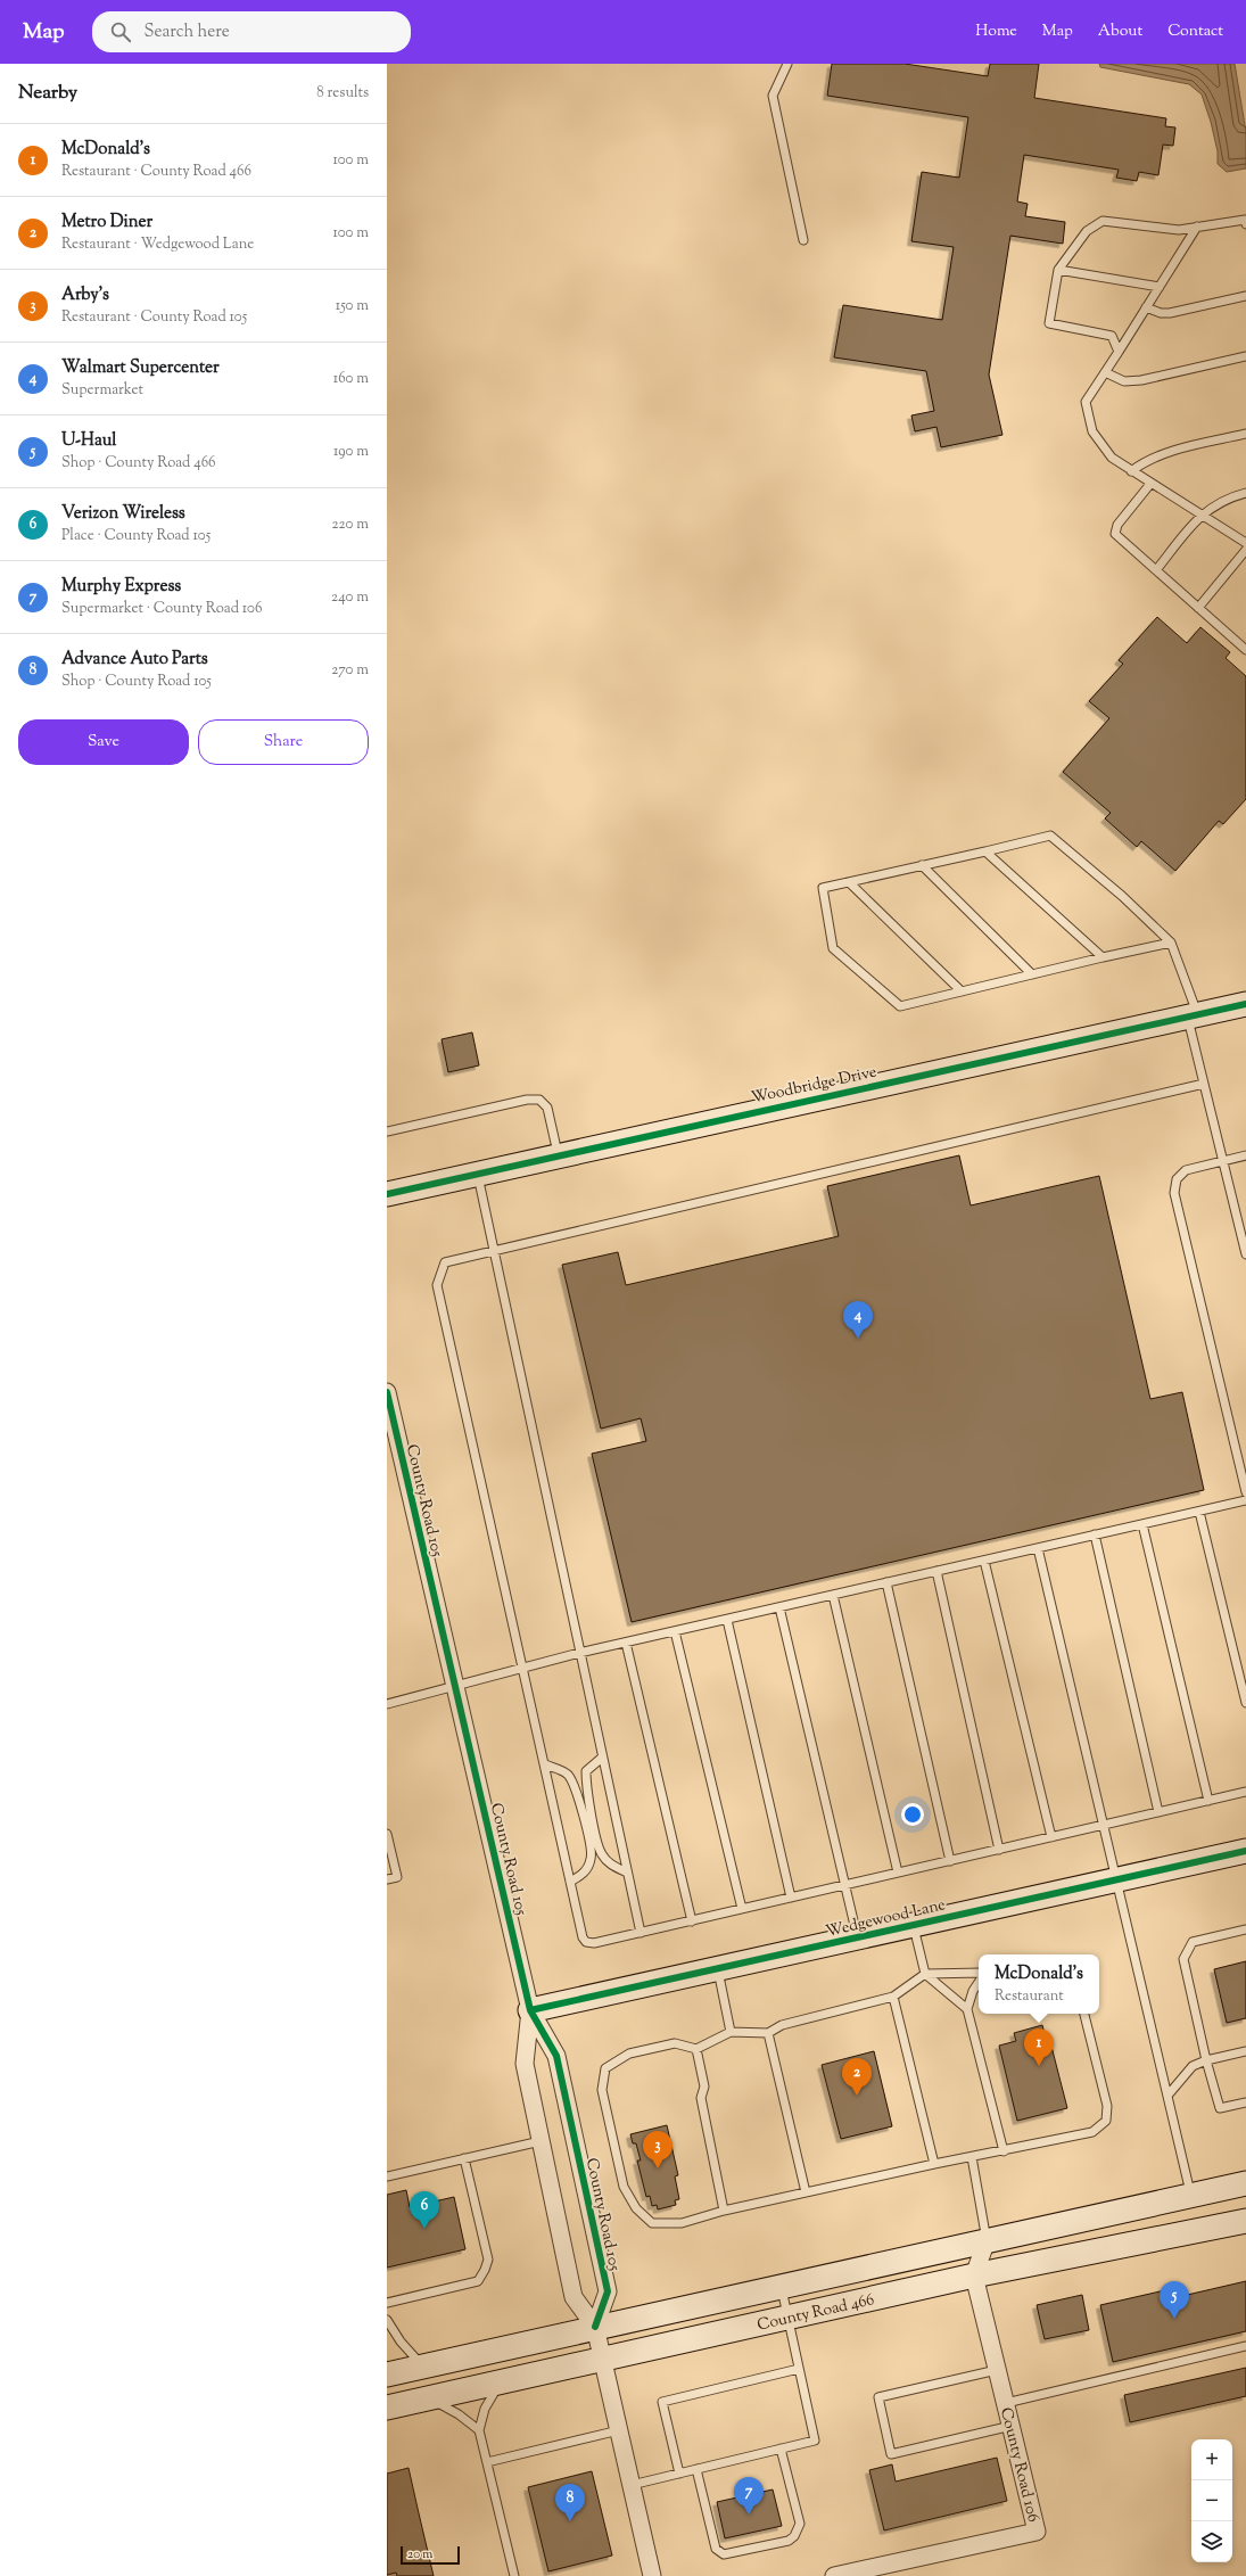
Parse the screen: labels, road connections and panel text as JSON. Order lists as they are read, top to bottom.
{
  "streets": {
    "main road": ["Woodbridge Drive", "Wedgewood Lane", "County Road 466"],
    "street": ["County Road 105", "County Road 106"]
  },
  "crossings": [
    ["County Road 105", "Wedgewood Lane"],
    ["County Road 105", "County Road 466"],
    ["County Road 466", "County Road 106"]
  ],
  "scale_bar": "20 m",
  "page": {
    "header": "Map",
    "search": "Search here",
    "nav": [
      "Home",
      "Map",
      "About",
      "Contact"
    ],
    "heading": ["Nearby", "8 results"],
    "list": [
      {
        "mark": "1",
        "name": "McDonald's",
        "note": "Restaurant · County Road 466",
        "value": "100 m"
      },
      {
        "mark": "2",
        "name": "Metro Diner",
        "note": "Restaurant · Wedgewood Lane",
        "value": "100 m"
      },
      {
        "mark": "3",
        "name": "Arby's",
        "note": "Restaurant · County Road 105",
        "value": "150 m"
      },
      {
        "mark": "4",
        "name": "Walmart Supercenter",
        "note": "Supermarket",
        "value": "160 m"
      },
      {
        "mark": "5",
        "name": "U-Haul",
        "note": "Shop · County Road 466",
        "value": "190 m"
      },
      {
        "mark": "6",
        "name": "Verizon Wireless",
        "note": "Place · County Road 105",
        "value": "220 m"
      },
      {
        "mark": "7",
        "name": "Murphy Express",
        "note": "Supermarket · County Road 106",
        "value": "240 m"
      },
      {
        "mark": "8",
        "name": "Advance Auto Parts",
        "note": "Shop · County Road 105",
        "value": "270 m"
      }
    ],
    "buttons": ["Save", "Share"],
    "pins": [
      "4",
      "1",
      "2",
      "3",
      "6",
      "5",
      "7",
      "8"
    ],
    "popup": ["McDonald's", "Restaurant"],
    "map_buttons": ["+", "−"],
    "scale": "20 m"
  }
}
